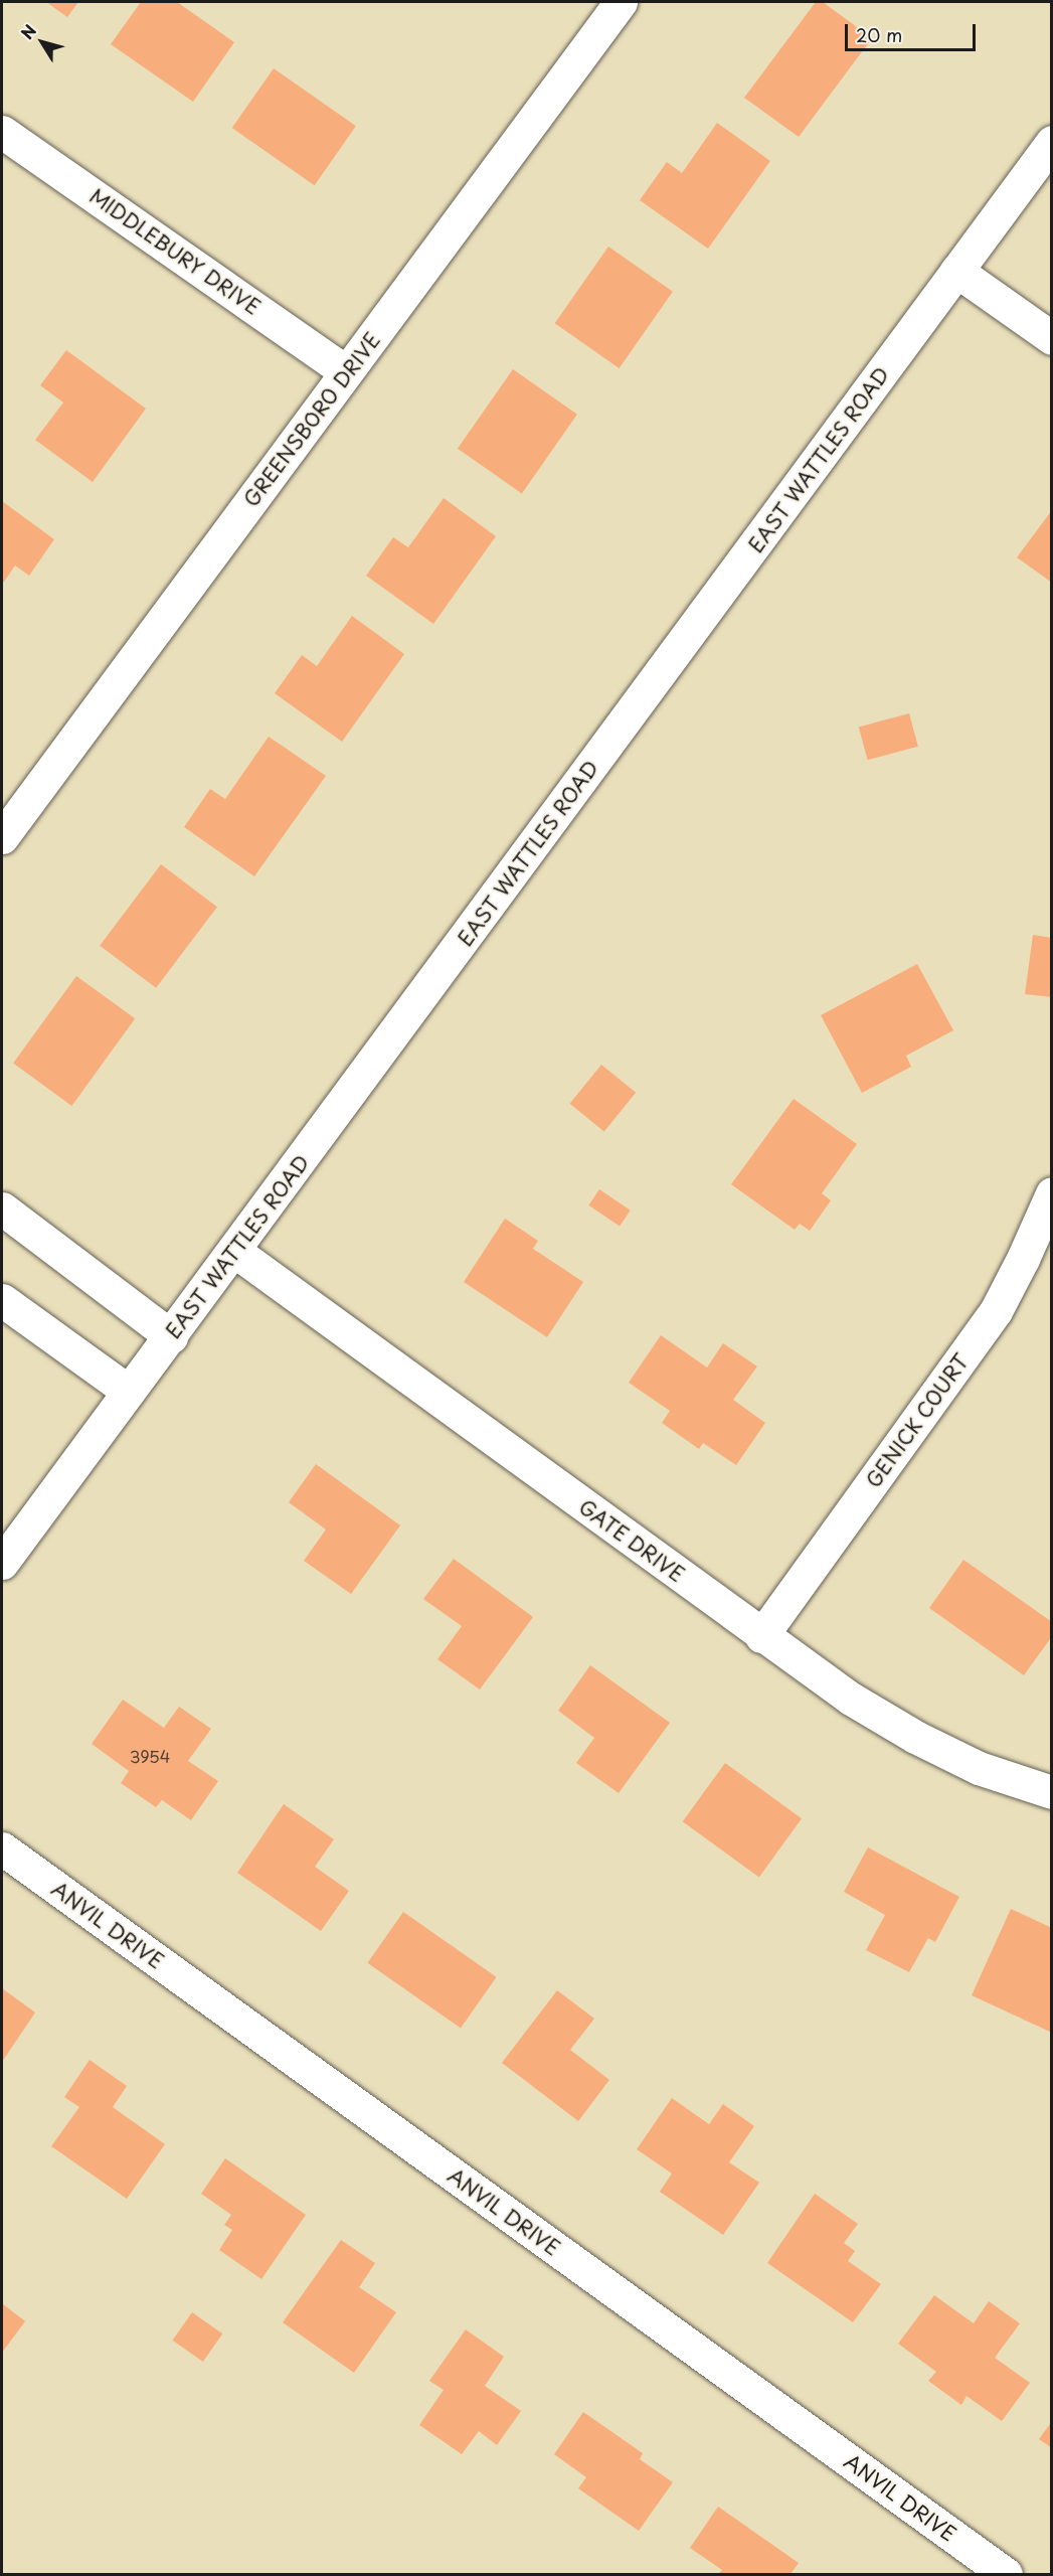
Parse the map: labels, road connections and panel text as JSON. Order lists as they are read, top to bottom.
{
  "streets": {
    "street": [
      "MIDDLEBURY DRIVE",
      "GREENSBORO DRIVE",
      "EAST WATTLES ROAD",
      "GENICK COURT",
      "GATE DRIVE",
      "ANVIL DRIVE"
    ]
  },
  "crossings": [
    ["MIDDLEBURY DRIVE", "GREENSBORO DRIVE"],
    ["EAST WATTLES ROAD", "GATE DRIVE"],
    ["GENICK COURT", "GATE DRIVE"]
  ],
  "house_numbers": ["3954"],
  "scale_bar": "20 m",
  "north": "top left"
}
